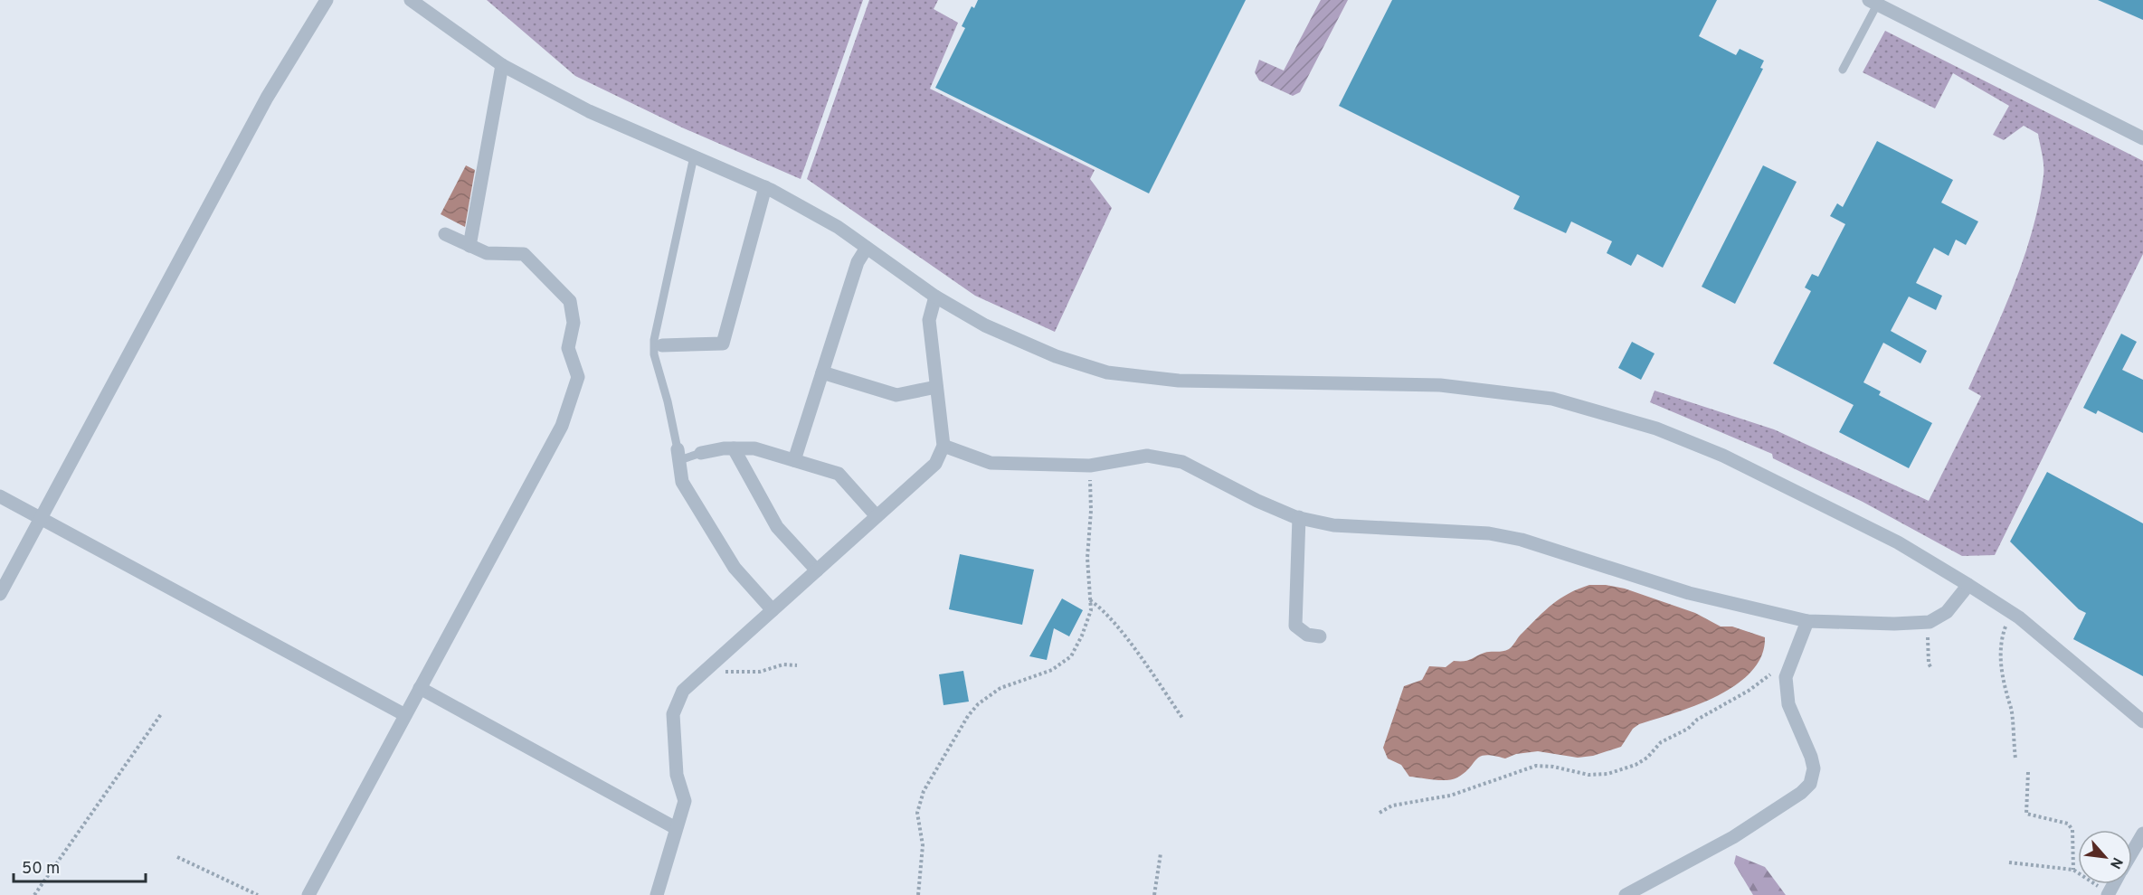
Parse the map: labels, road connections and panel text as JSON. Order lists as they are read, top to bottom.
{
  "scale_bar": "50 m",
  "north": "bottom right"
}
